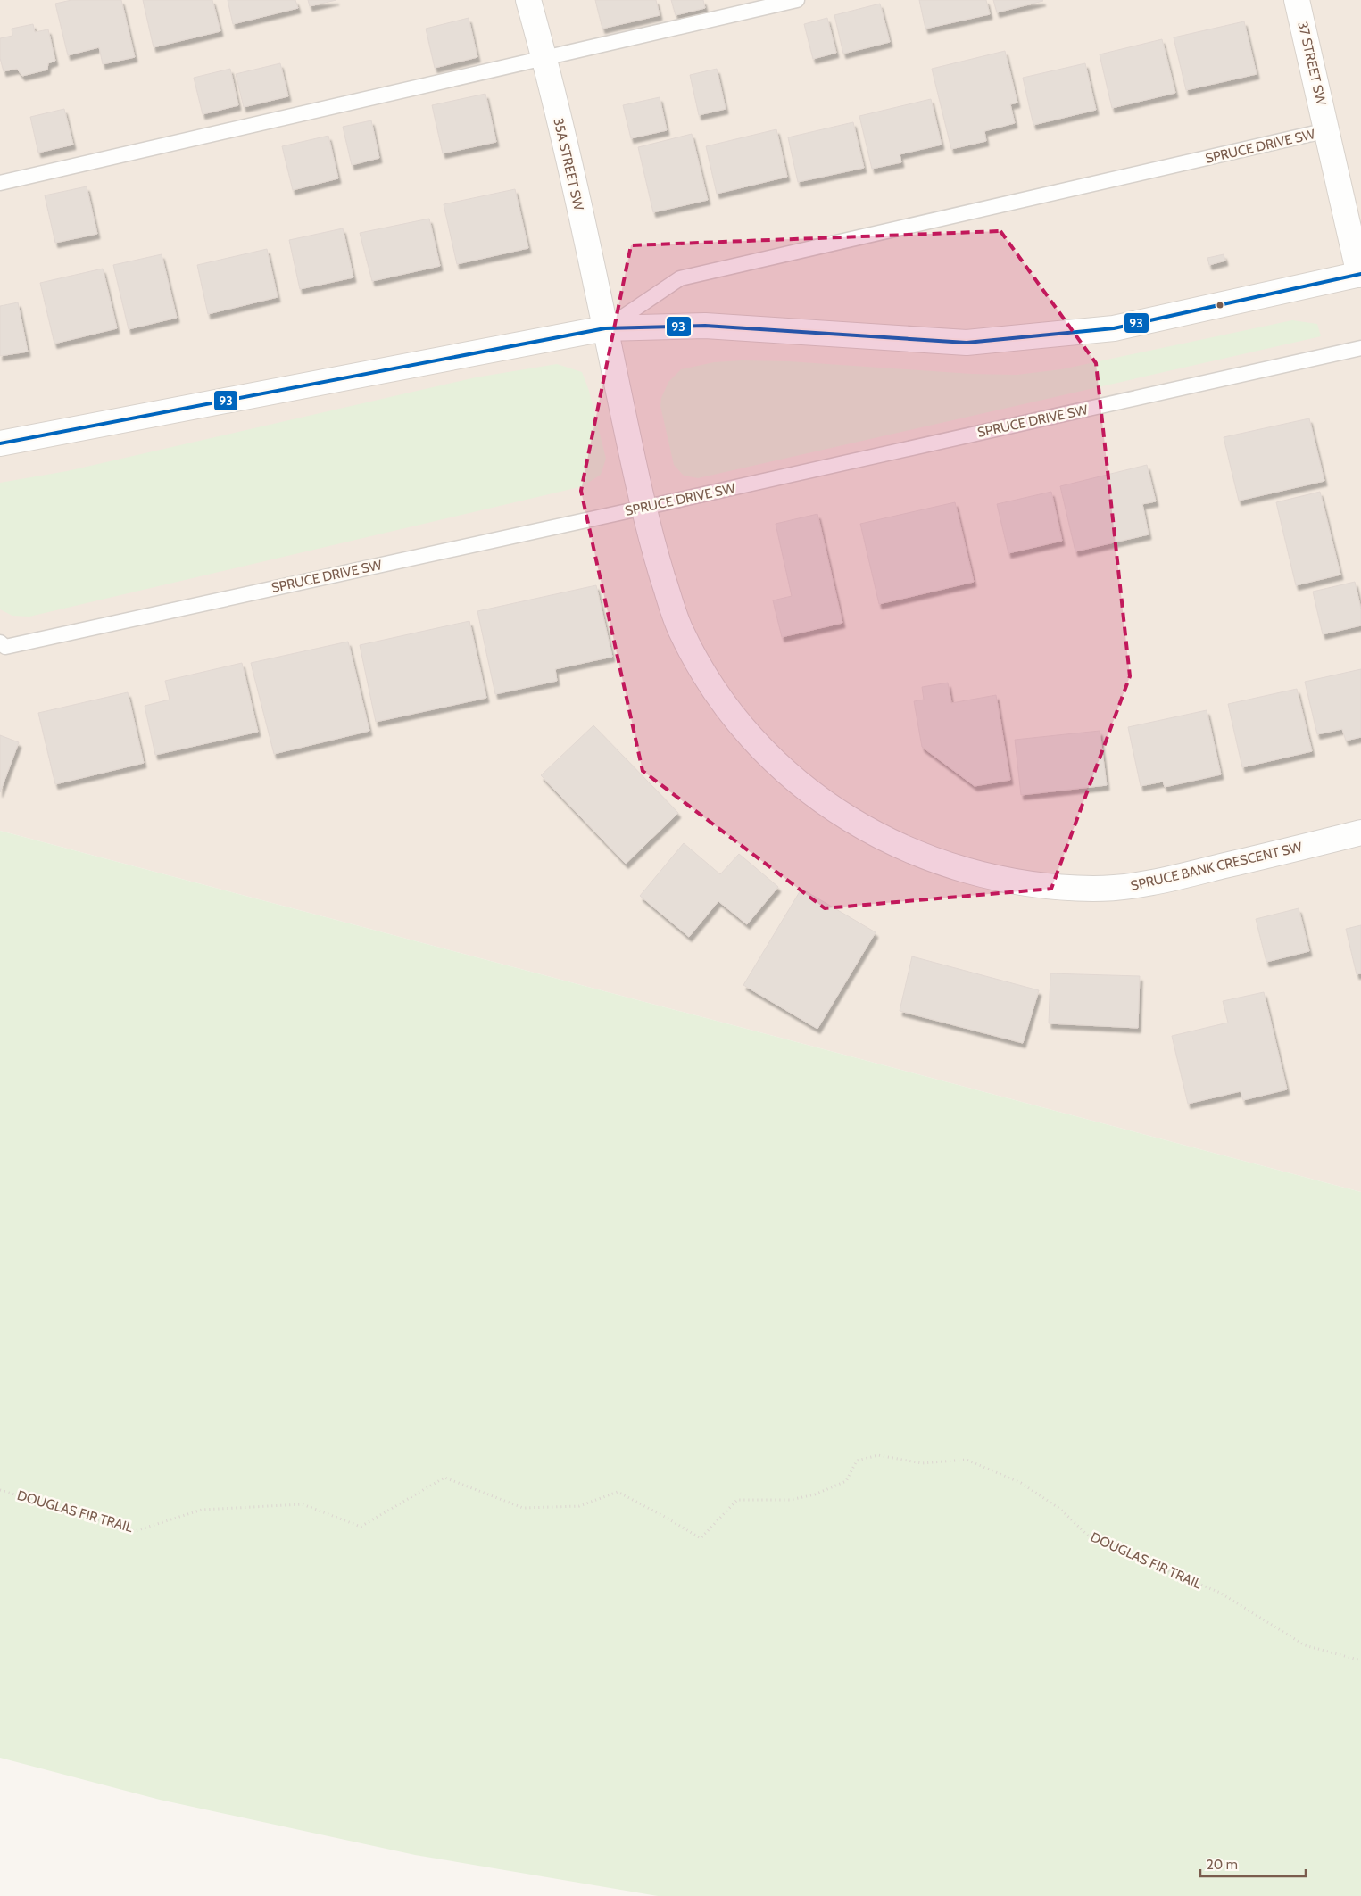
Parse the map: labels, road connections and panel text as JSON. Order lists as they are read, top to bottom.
{
  "streets": {
    "street": [
      "37 STREET SW",
      "SPRUCE DRIVE SW",
      "35A STREET SW",
      "SPRUCE BANK CRESCENT SW"
    ],
    "path": ["DOUGLAS FIR TRAIL"]
  },
  "crossings": [
    ["37 STREET SW", "SPRUCE DRIVE SW"],
    ["SPRUCE DRIVE SW", "35A STREET SW"],
    ["SPRUCE DRIVE SW", "SPRUCE BANK CRESCENT SW"],
    ["35A STREET SW", "SPRUCE BANK CRESCENT SW"]
  ],
  "lines": ["transit line 93"],
  "scale_bar": "20 m"
}
